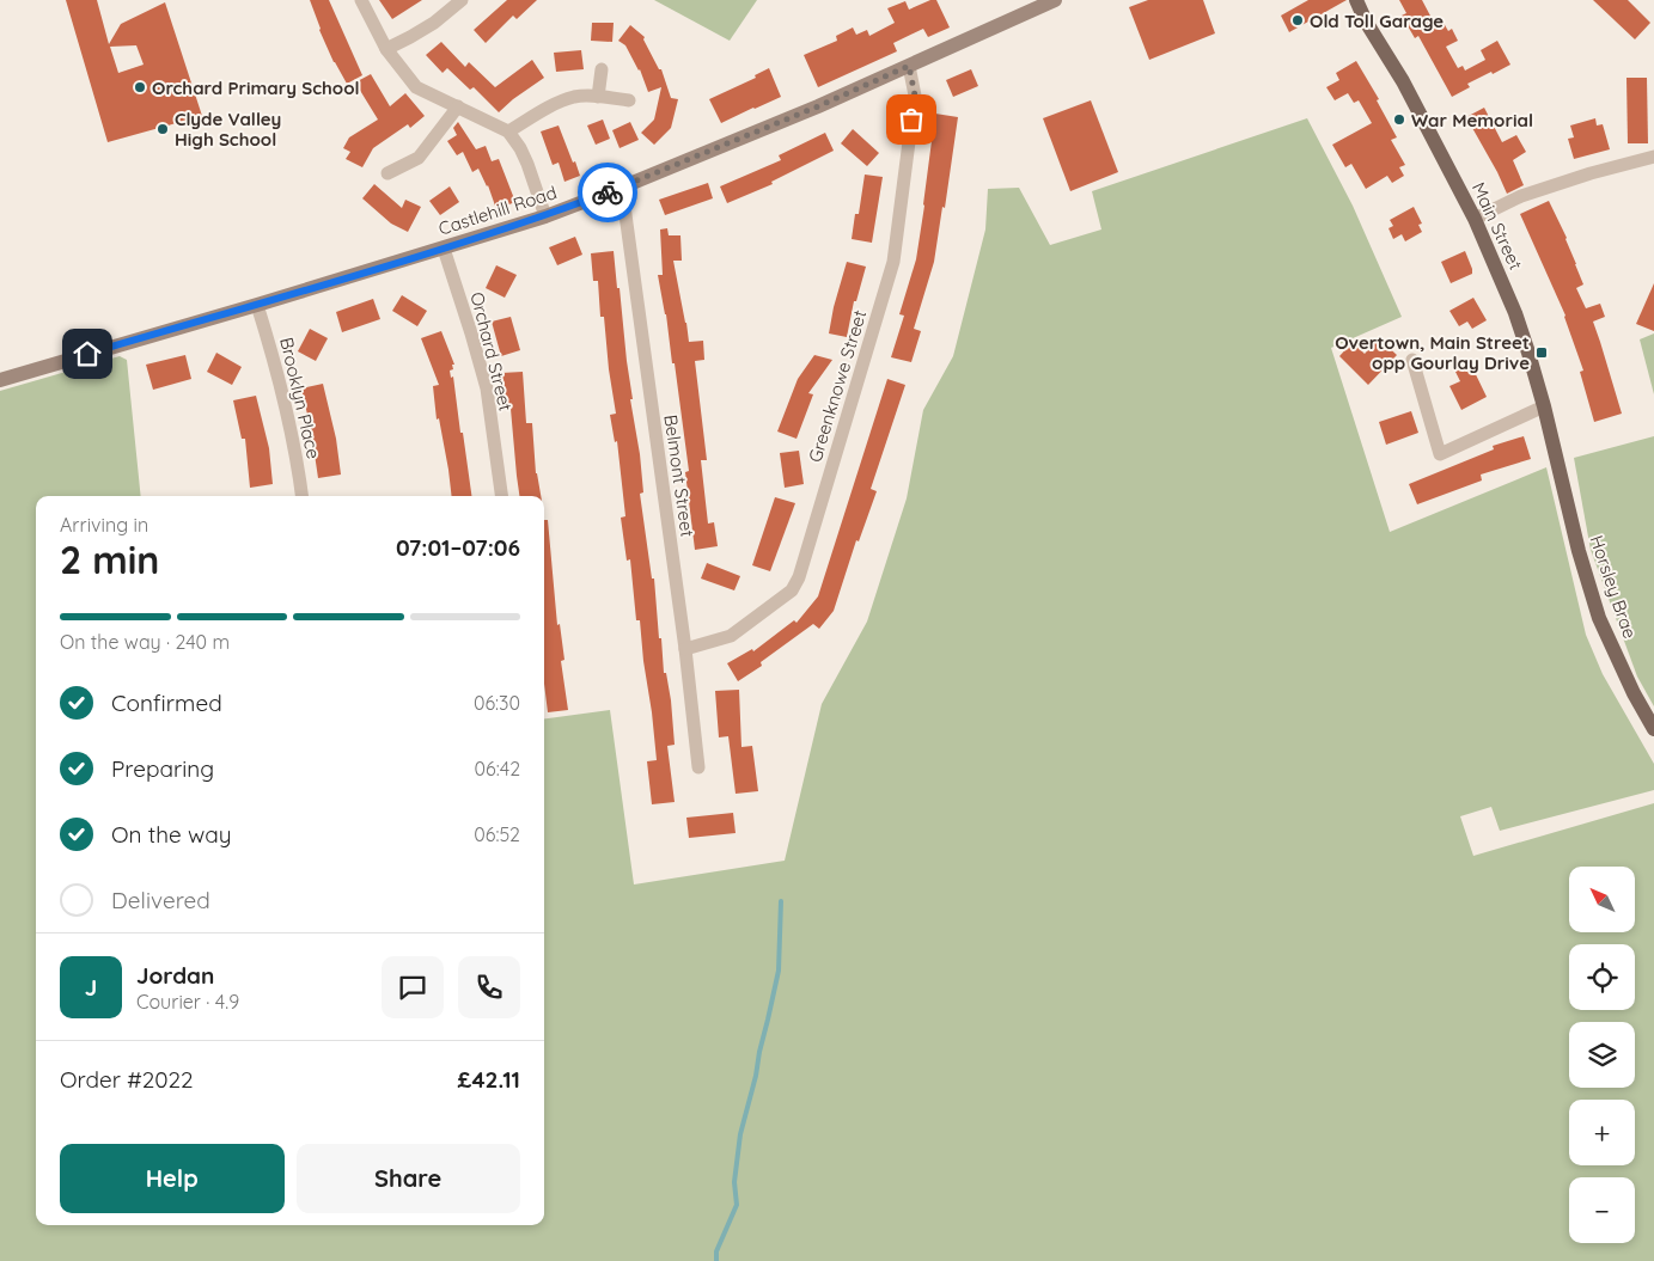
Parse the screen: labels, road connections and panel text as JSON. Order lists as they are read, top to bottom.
{
  "streets": {
    "main road": ["Castlehill Road", "Main Street", "Horsley Brae"],
    "street": [
      "Orchard Street",
      "Greenknowe Street",
      "Brooklyn Place",
      "Belmont Street"
    ]
  },
  "crossings": [
    ["Castlehill Road", "Orchard Street"],
    ["Castlehill Road", "Greenknowe Street"],
    ["Castlehill Road", "Brooklyn Place"],
    ["Castlehill Road", "Belmont Street"],
    ["Main Street", "Horsley Brae"],
    ["Greenknowe Street", "Belmont Street"]
  ],
  "places": {
    "other": [
      "Old Toll Garage",
      "Orchard Primary School",
      "War Memorial",
      "Clyde Valley High School"
    ],
    "transit": ["Overtown, Main Street opp Gourlay Drive"]
  },
  "north": "top left",
  "page": {
    "heading": ["2 min", "Arriving in", "07:01–07:06"],
    "panel": [
      "Jordan",
      "Courier · 4.9",
      "Order #2022",
      "£42.11"
    ],
    "bar": "On the way · 240 m",
    "list": [
      ["Confirmed", "06:30"],
      ["Preparing", "06:42"],
      ["On the way", "06:52"],
      "Delivered"
    ],
    "map_buttons": ["+", "−"],
    "round": "J",
    "buttons": ["Help", "Share"]
  }
}
